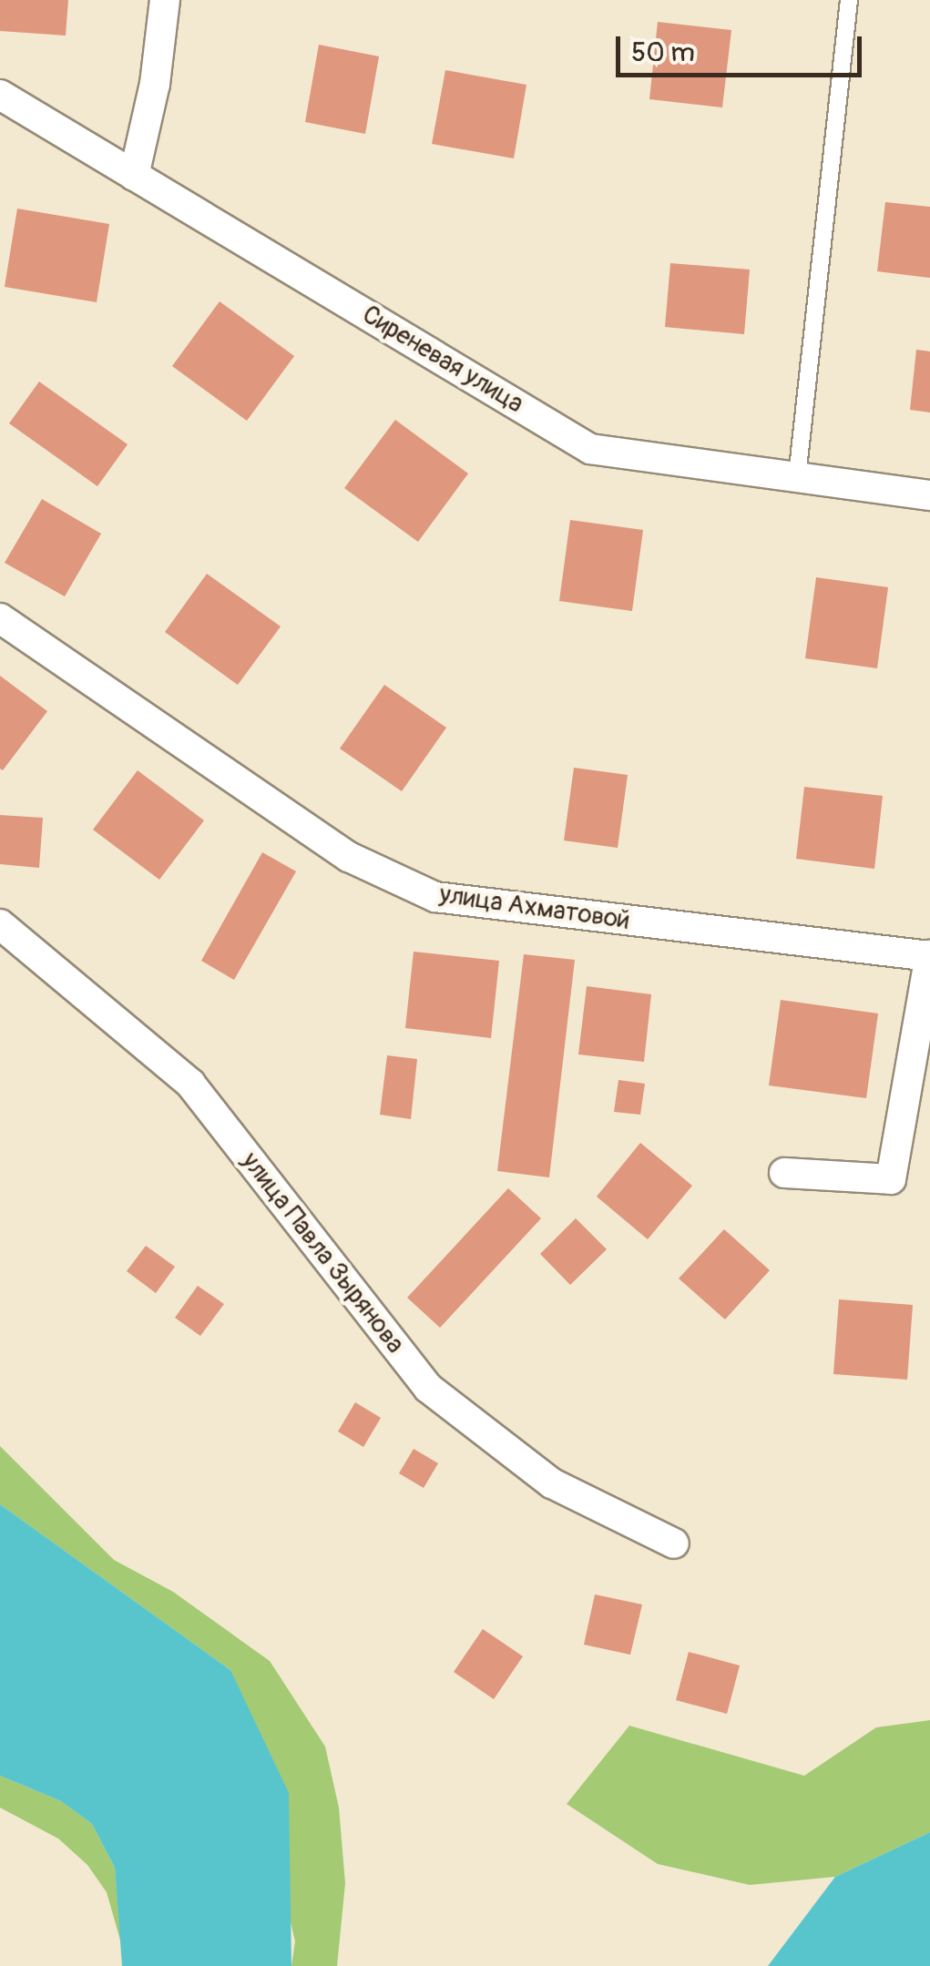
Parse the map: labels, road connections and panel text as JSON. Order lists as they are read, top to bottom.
{
  "streets": {
    "street": ["Сиреневая улица", "улица Ахматовой", "улица Павла Зырянова"]
  },
  "scale_bar": "50 m"
}
